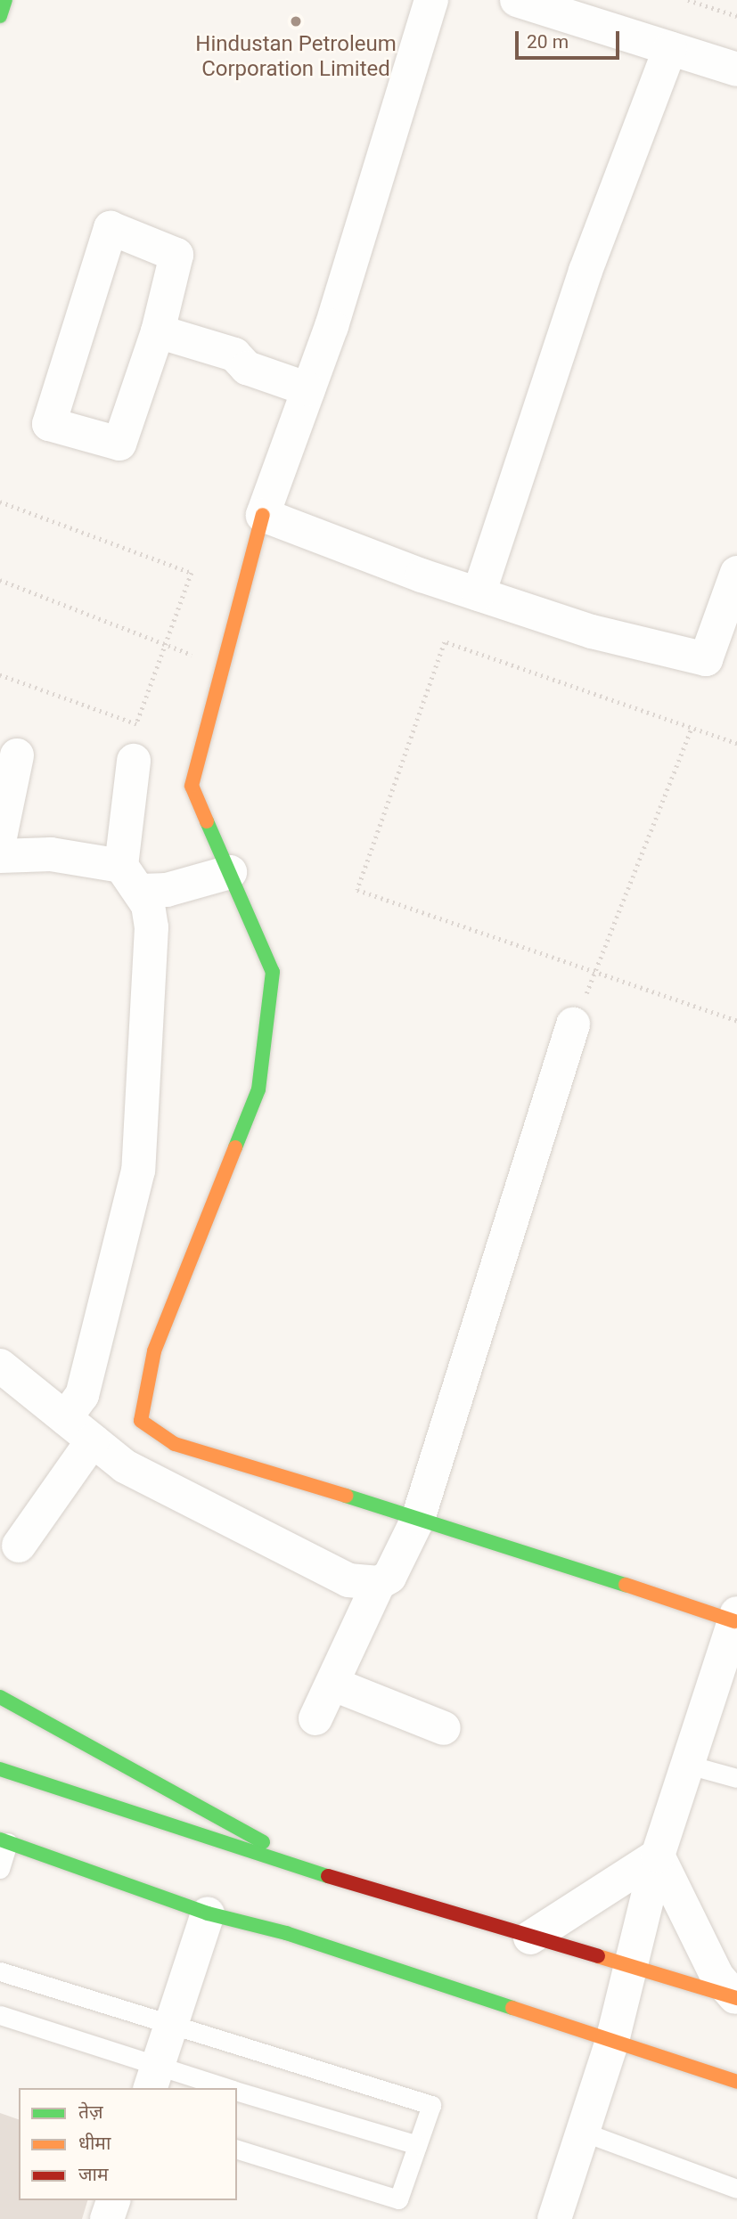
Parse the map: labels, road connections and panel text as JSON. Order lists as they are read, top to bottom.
{
  "places": ["Hindustan Petroleum Corporation Limited"],
  "legend": ["तेज़", "धीमा", "जाम"],
  "scale_bar": "20 m"
}
